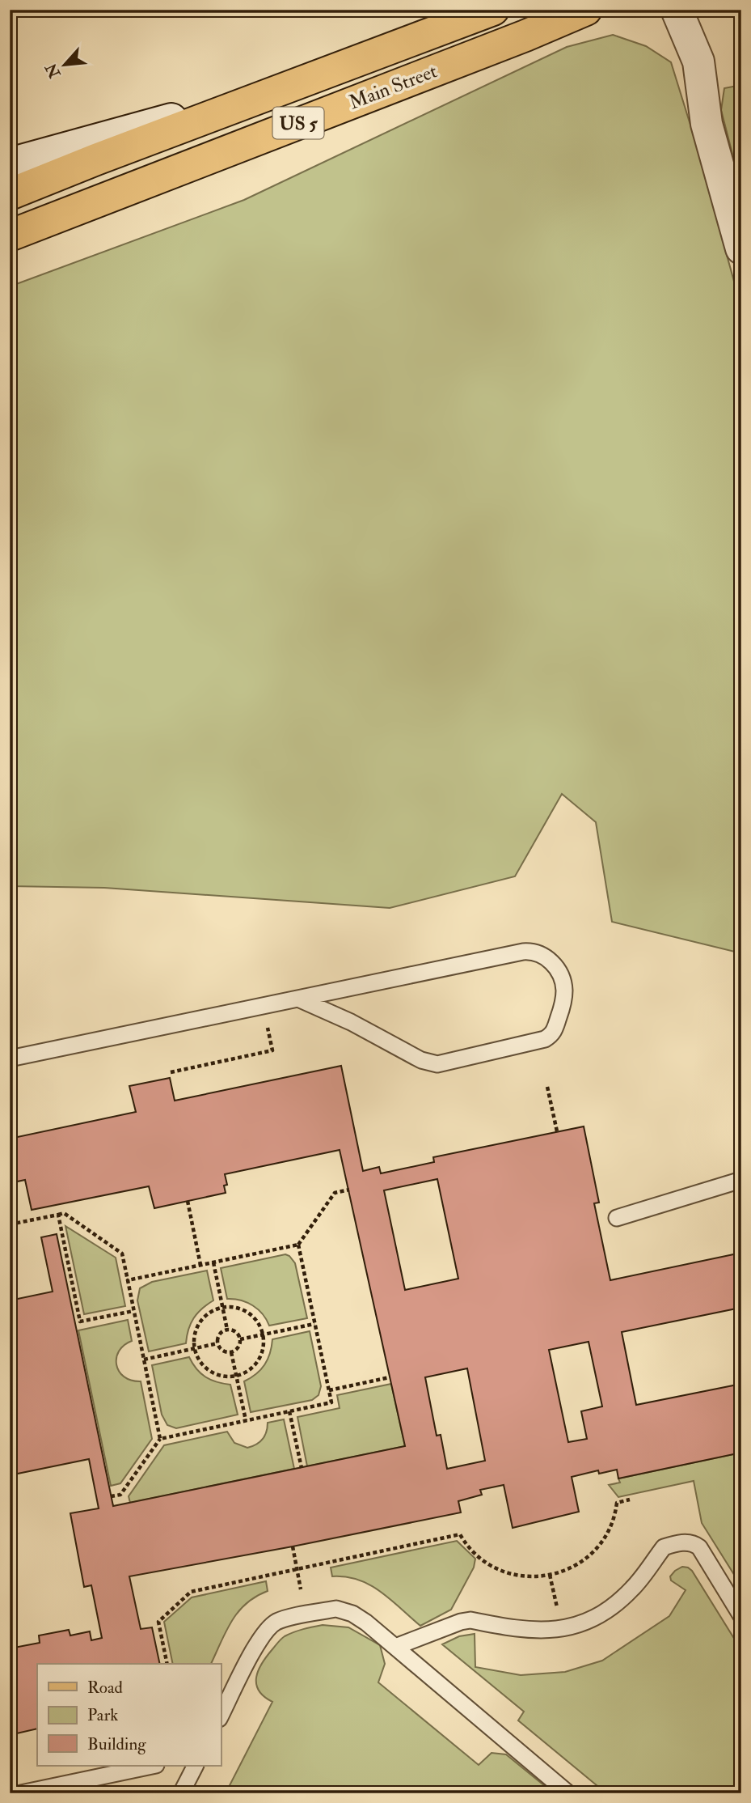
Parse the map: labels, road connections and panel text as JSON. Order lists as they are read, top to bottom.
{
  "streets": {
    "main road": ["Main Street", "US 5"]
  },
  "legend": ["Road", "Park", "Building"],
  "north": "bottom left"
}
